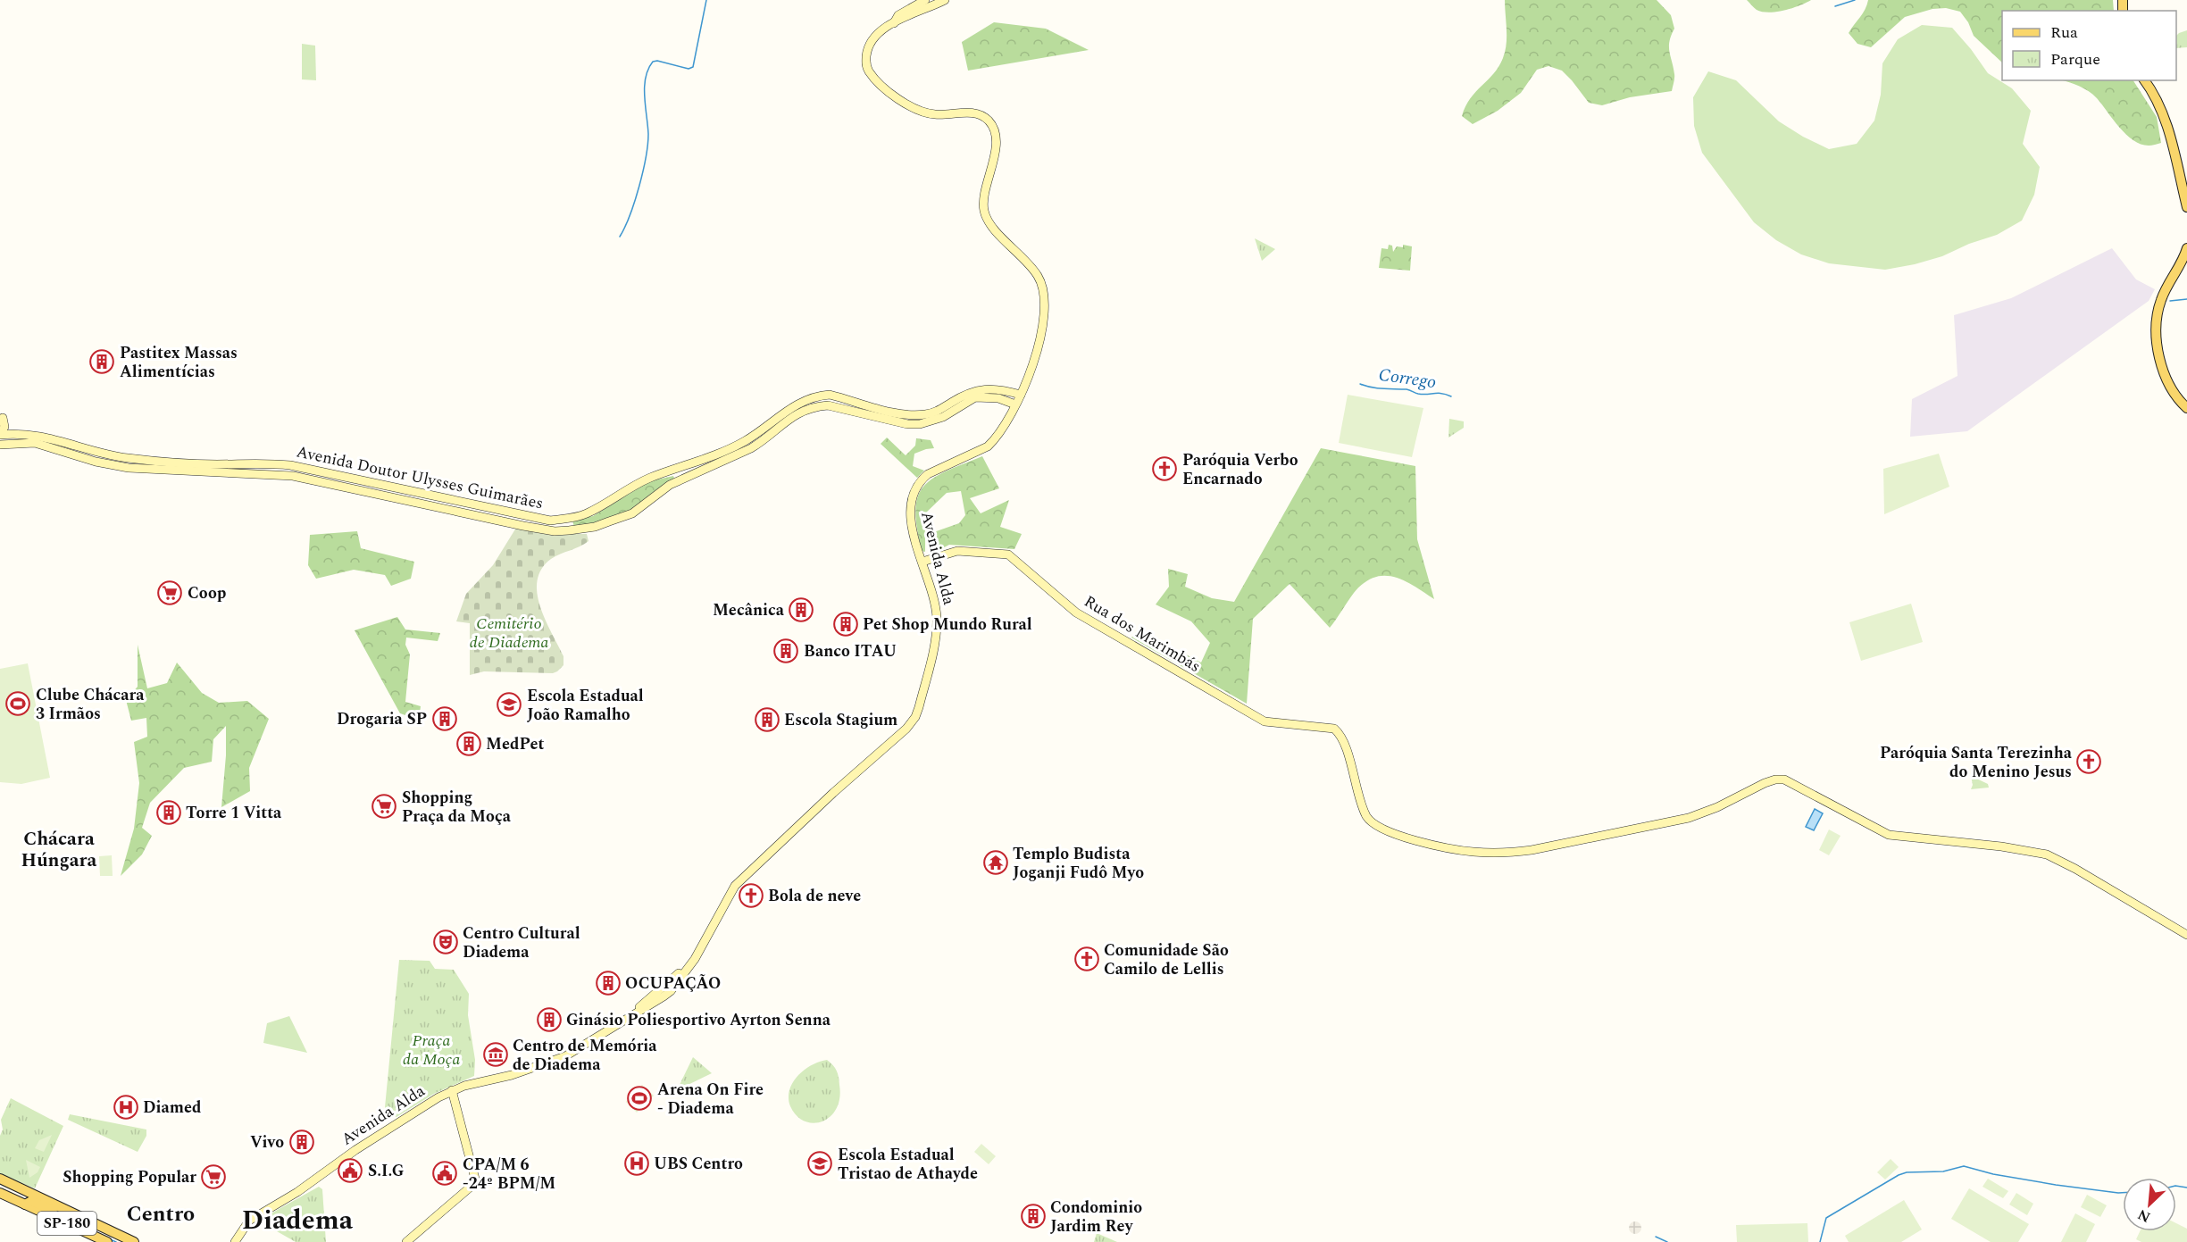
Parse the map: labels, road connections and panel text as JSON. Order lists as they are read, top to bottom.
{
  "streets": {
    "main road": [
      "Avenida Doutor Ulysses Guimarães",
      "Avenida Alda",
      "Rua dos Marimbás",
      "SP-180"
    ]
  },
  "crossings": [
    ["Avenida Doutor Ulysses Guimarães", "Avenida Alda"],
    ["Avenida Alda", "Rua dos Marimbás"]
  ],
  "districts": ["Chácara Húngara", "Centro", "Diadema"],
  "water": ["Corrego"],
  "parks": ["Cemitério de Diadema", "Praça da Moça"],
  "places": {
    "building": [
      "Pastitex Massas Alimentícias",
      "Mecânica",
      "Pet Shop Mundo Rural",
      "Banco ITAU",
      "Drogaria SP",
      "Escola Stagium",
      "MedPet",
      "Torre 1 Vitta",
      "OCUPAÇÃO",
      "Ginásio Poliesportivo Ayrton Senna",
      "Vivo",
      "Condominio Jardim Rey"
    ],
    "church": [
      "Paróquia Verbo Encarnado",
      "Paróquia Santa Terezinha do Menino Jesus",
      "Bola de neve",
      "Comunidade São Camilo de Lellis"
    ],
    "supermarket": ["Coop", "Shopping Praça da Moça", "Shopping Popular"],
    "sports": ["Clube Chácara 3 Irmãos", "Arena On Fire - Diadema"],
    "school or university": ["Escola Estadual João Ramalho", "Escola Estadual Tristao de Athayde"],
    "temple": ["Templo Budista Joganji Fudô Myo"],
    "theatre": ["Centro Cultural Diadema"],
    "museum": ["Centro de Memória de Diadema"],
    "hospital": ["Diamed", "UBS Centro"],
    "public building": ["S.I.G", "CPA/M 6 -24º BPM/M"]
  },
  "legend": ["Rua", "Parque"],
  "north": "bottom left"
}
